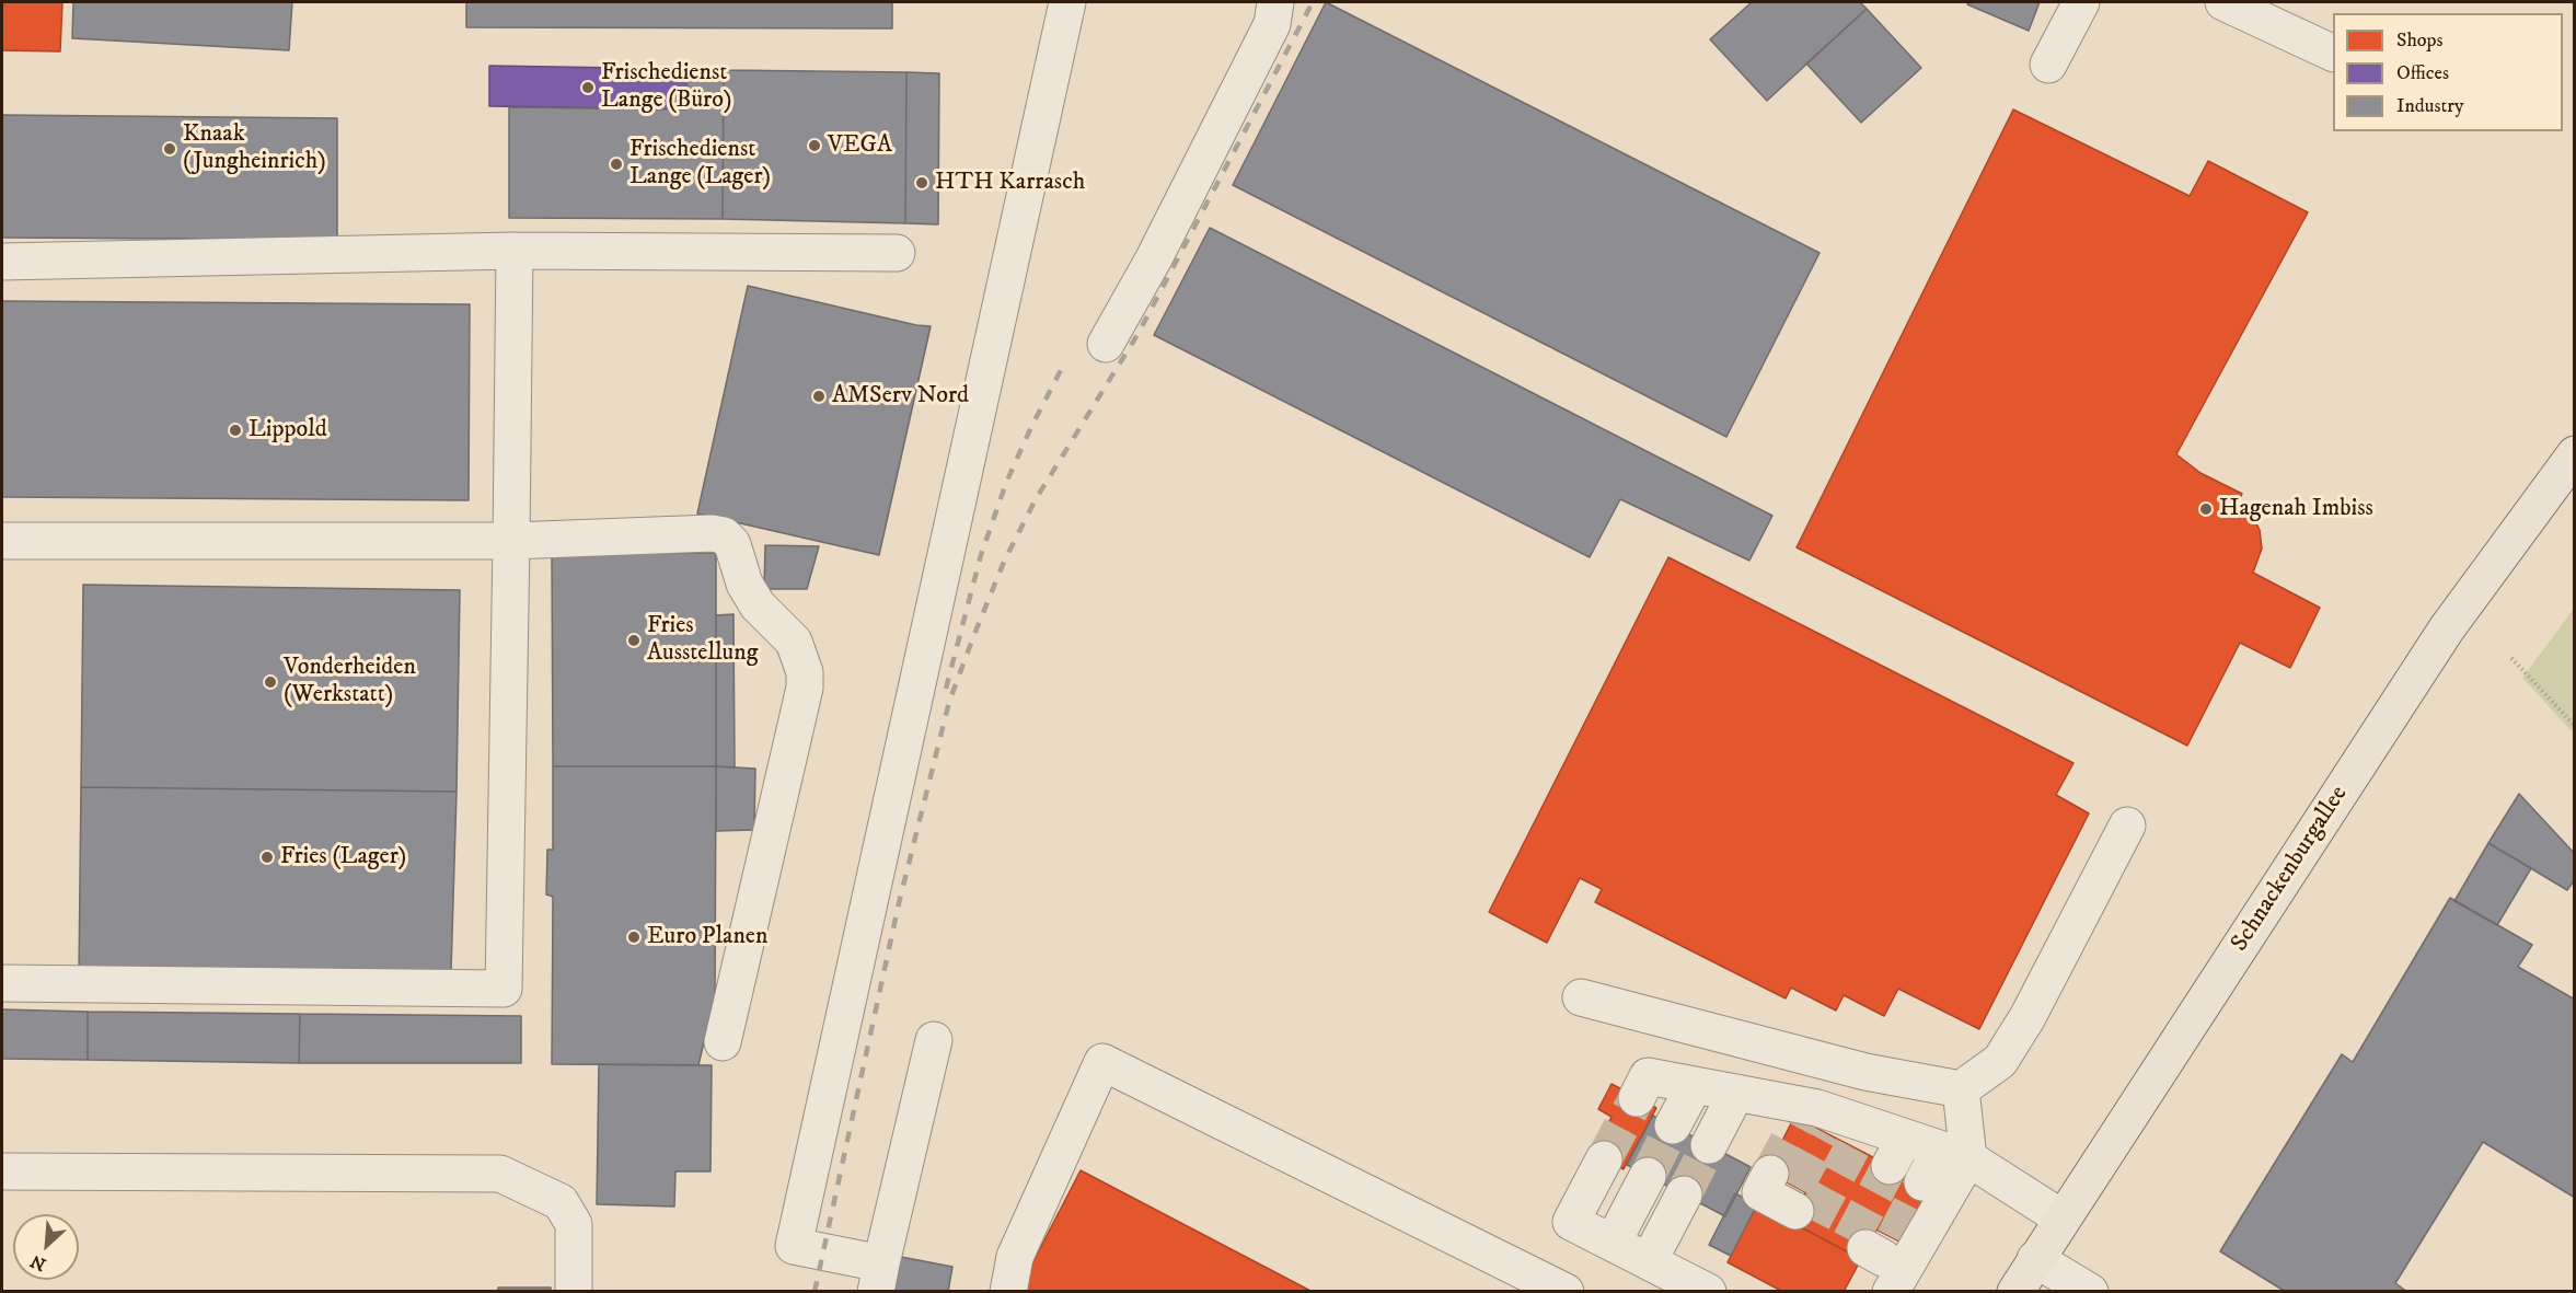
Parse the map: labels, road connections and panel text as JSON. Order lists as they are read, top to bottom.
{
  "streets": {
    "main road": ["Schnackenburgallee"]
  },
  "places": [
    "Frischedienst Lange (Büro)",
    "VEGA",
    "Knaak (Jungheinrich)",
    "Frischedienst Lange (Lager)",
    "HTH Karrasch",
    "AMServ Nord",
    "Lippold",
    "Hagenah Imbiss",
    "Fries Ausstellung",
    "Vonderheiden (Werkstatt)",
    "Fries (Lager)",
    "Euro Planen"
  ],
  "legend": ["Shops", "Offices", "Industry"],
  "north": "bottom left"
}
